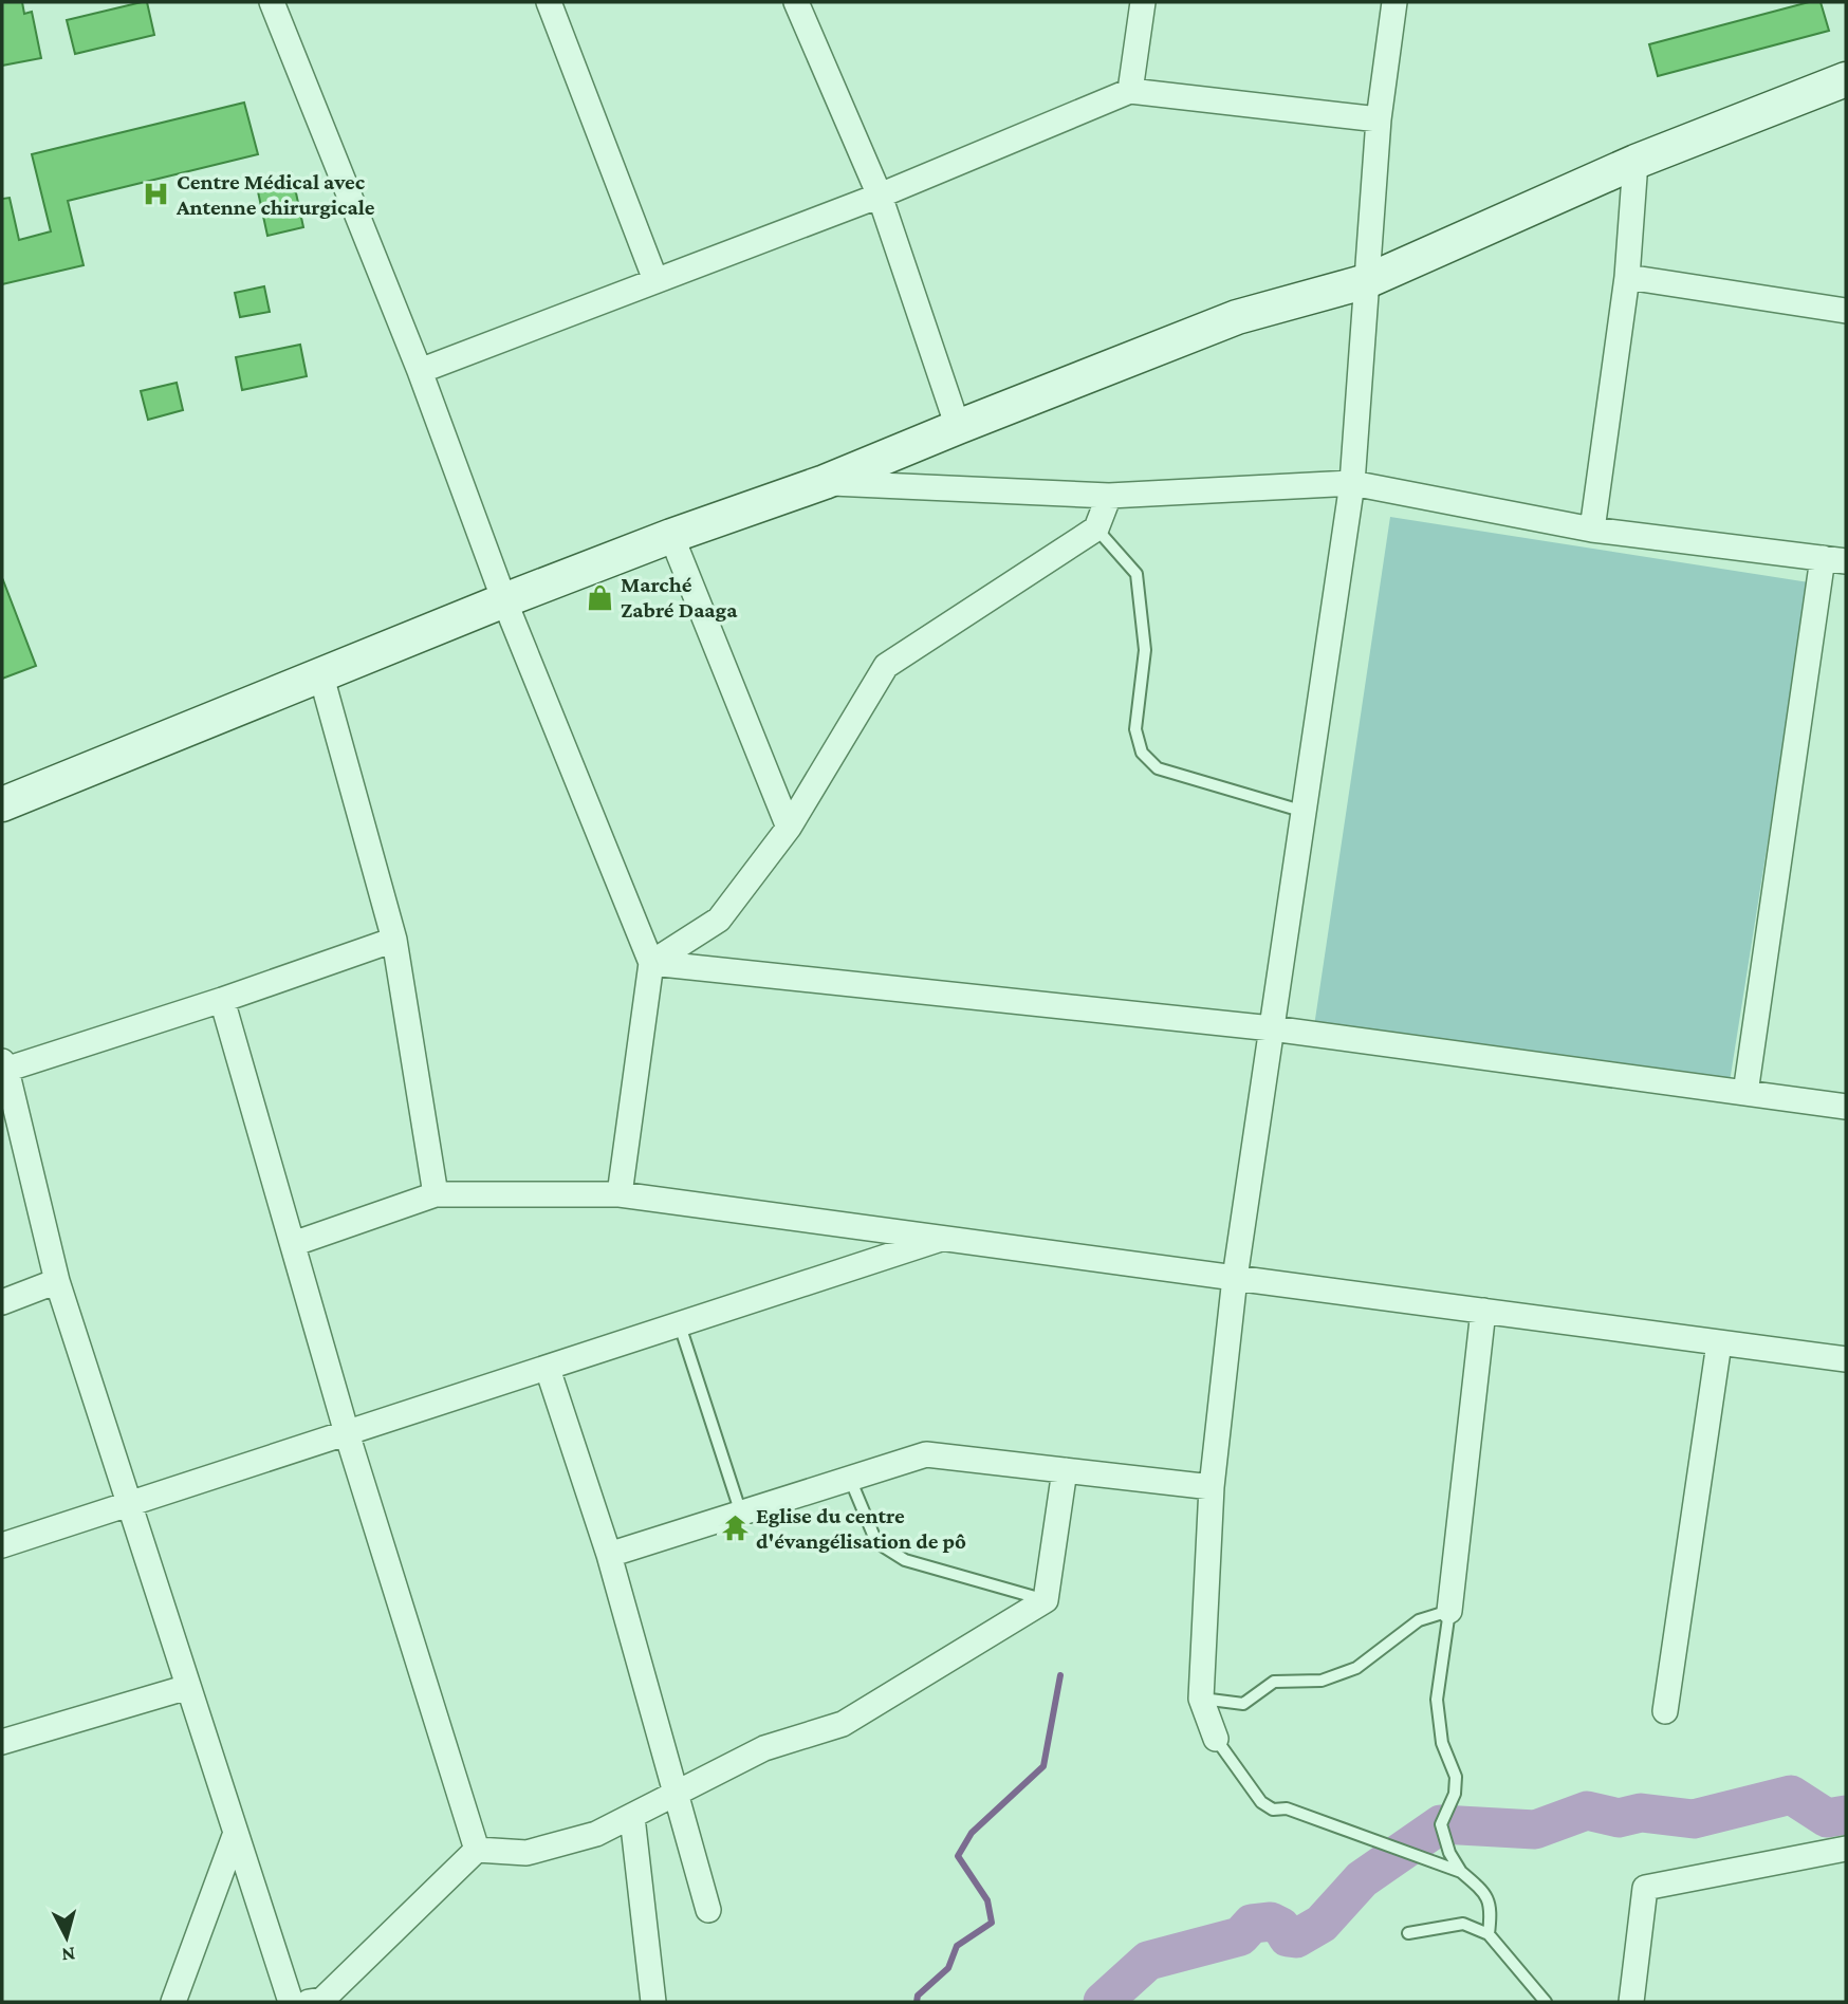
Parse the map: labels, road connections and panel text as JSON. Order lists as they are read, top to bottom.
{
  "places": {
    "hospital": ["Centre Médical avec Antenne chirurgicale"],
    "shop": ["Marché Zabré Daaga"],
    "temple": ["Eglise du centre d'évangélisation de pô"]
  },
  "north": "bottom"
}
